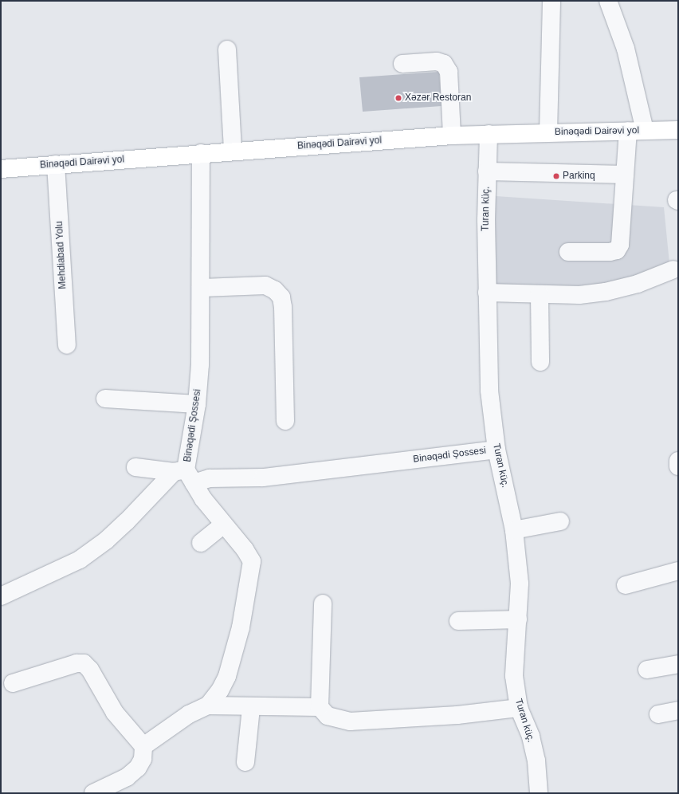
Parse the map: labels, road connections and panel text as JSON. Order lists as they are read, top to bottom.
{
  "streets": {
    "main road": ["Binəqədi Dairəvi yol"],
    "street": ["Turan küç.", "Mehdiabad Yolu", "Binəqədi Şossesi"]
  },
  "crossings": [
    ["Binəqədi Dairəvi yol", "Turan küç."],
    ["Binəqədi Dairəvi yol", "Mehdiabad Yolu"],
    ["Binəqədi Dairəvi yol", "Binəqədi Şossesi"],
    ["Turan küç.", "Binəqədi Şossesi"]
  ],
  "places": ["Xəzər Restoran", "Parkinq"]
}
